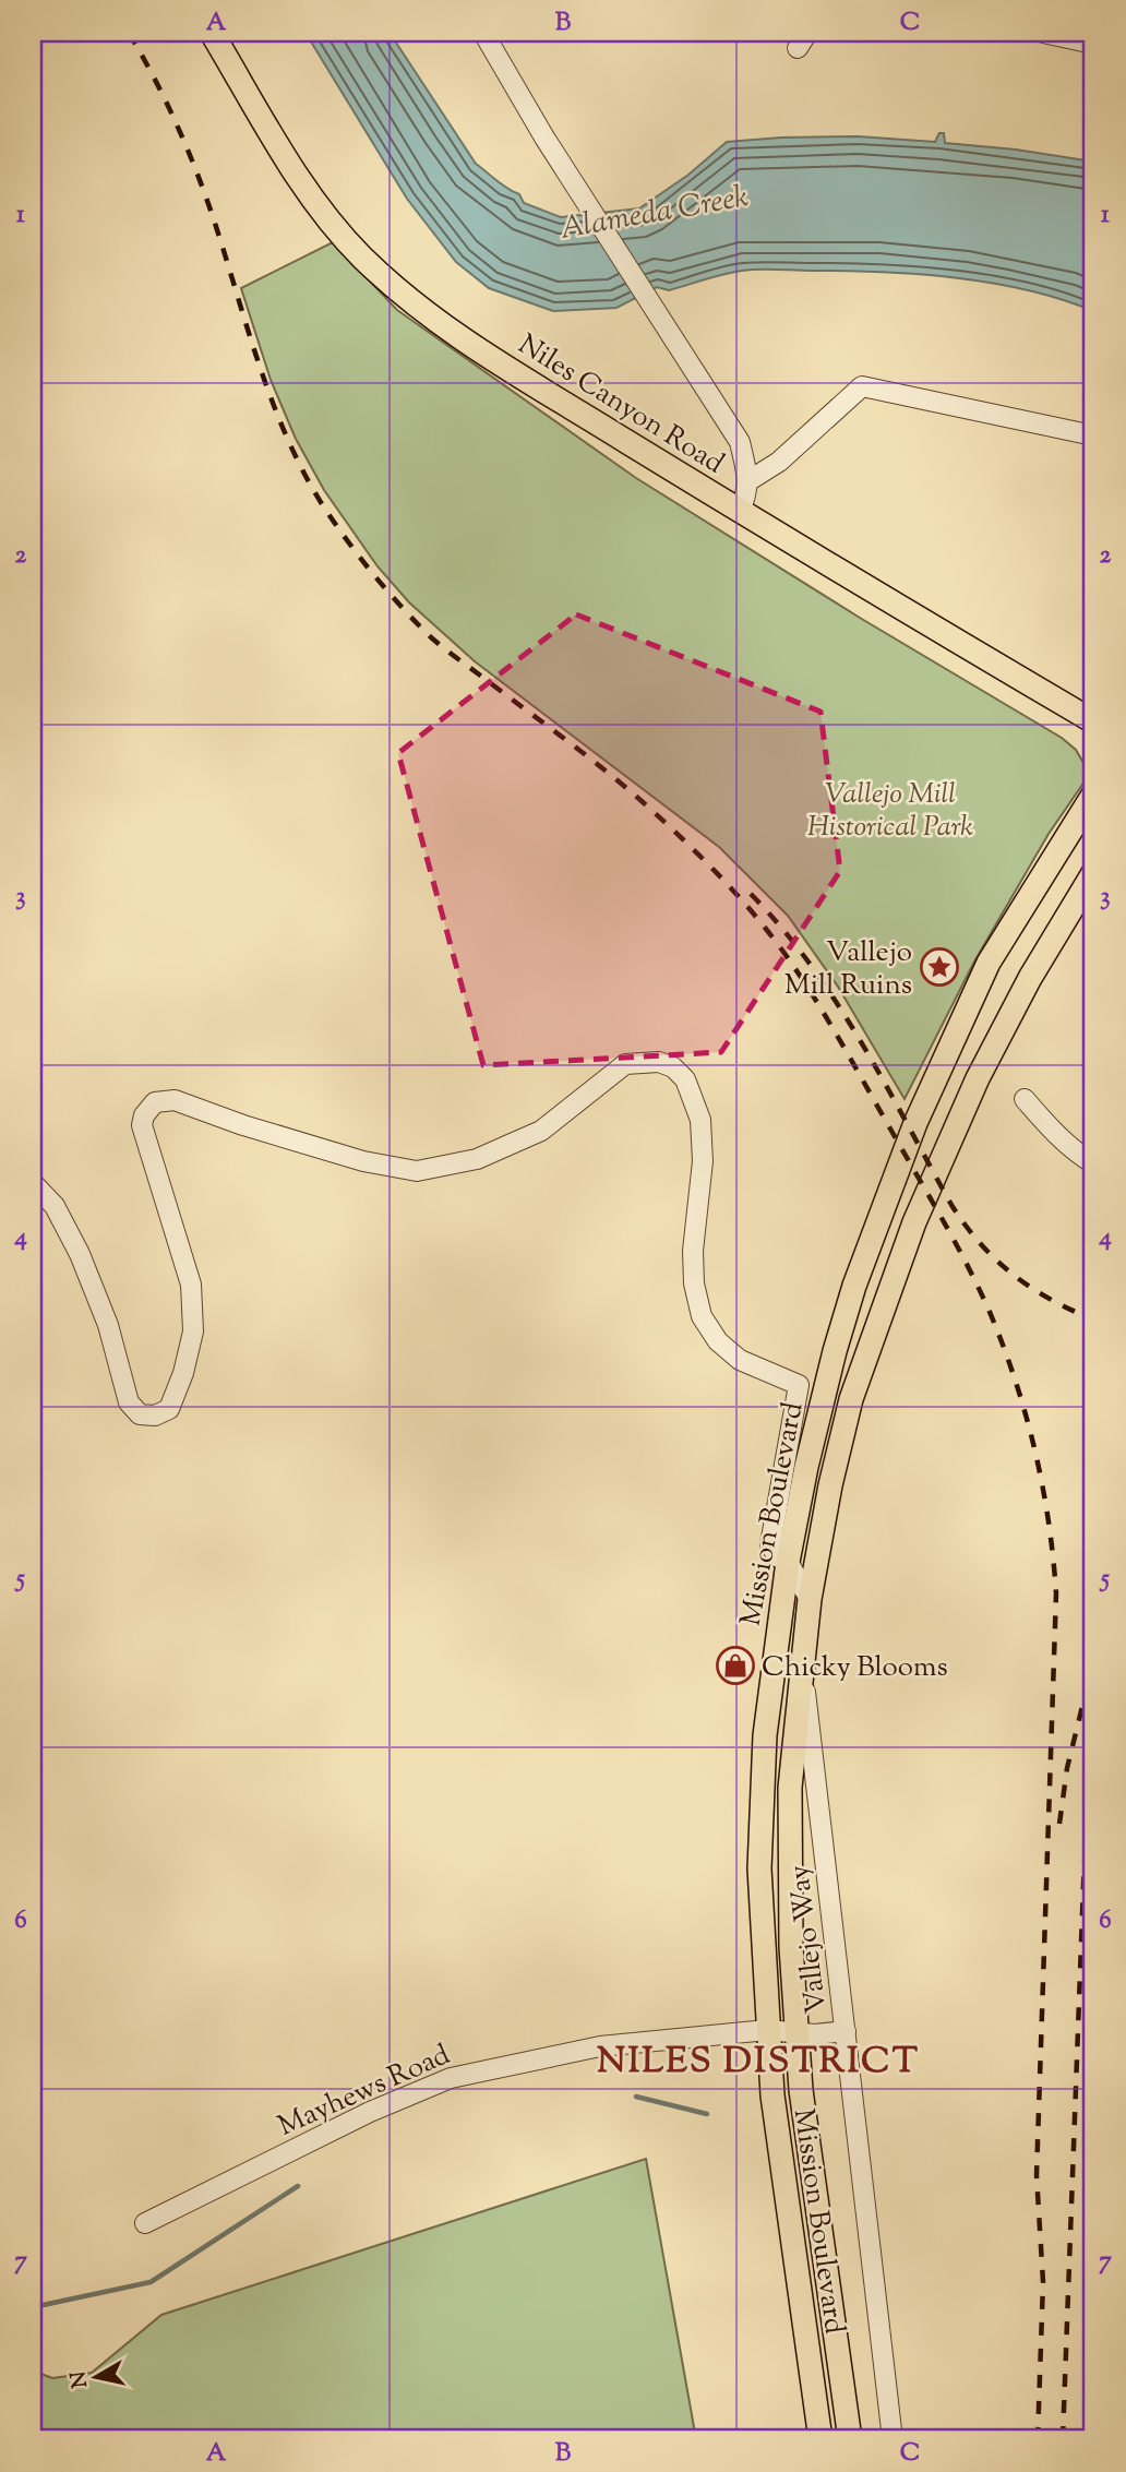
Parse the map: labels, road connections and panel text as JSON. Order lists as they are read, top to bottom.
{
  "streets": {
    "main road": ["Niles Canyon Road", "Mission Boulevard"],
    "street": ["Vallejo Way", "Mayhews Road"]
  },
  "crossings": [
    ["Mission Boulevard", "Vallejo Way"],
    ["Mission Boulevard", "Mayhews Road"],
    ["Vallejo Way", "Mayhews Road"]
  ],
  "districts": ["NILES DISTRICT"],
  "water": ["Alameda Creek"],
  "parks": ["Vallejo Mill Historical Park"],
  "places": {
    "place": ["Vallejo Mill Ruins"],
    "shop": ["Chicky Blooms"]
  },
  "north": "left",
  "grid": {
    "columns": ["A", "B", "C"],
    "rows": [
      "1",
      "2",
      "3",
      "4",
      "5",
      "6",
      "7"
    ]
  }
}
